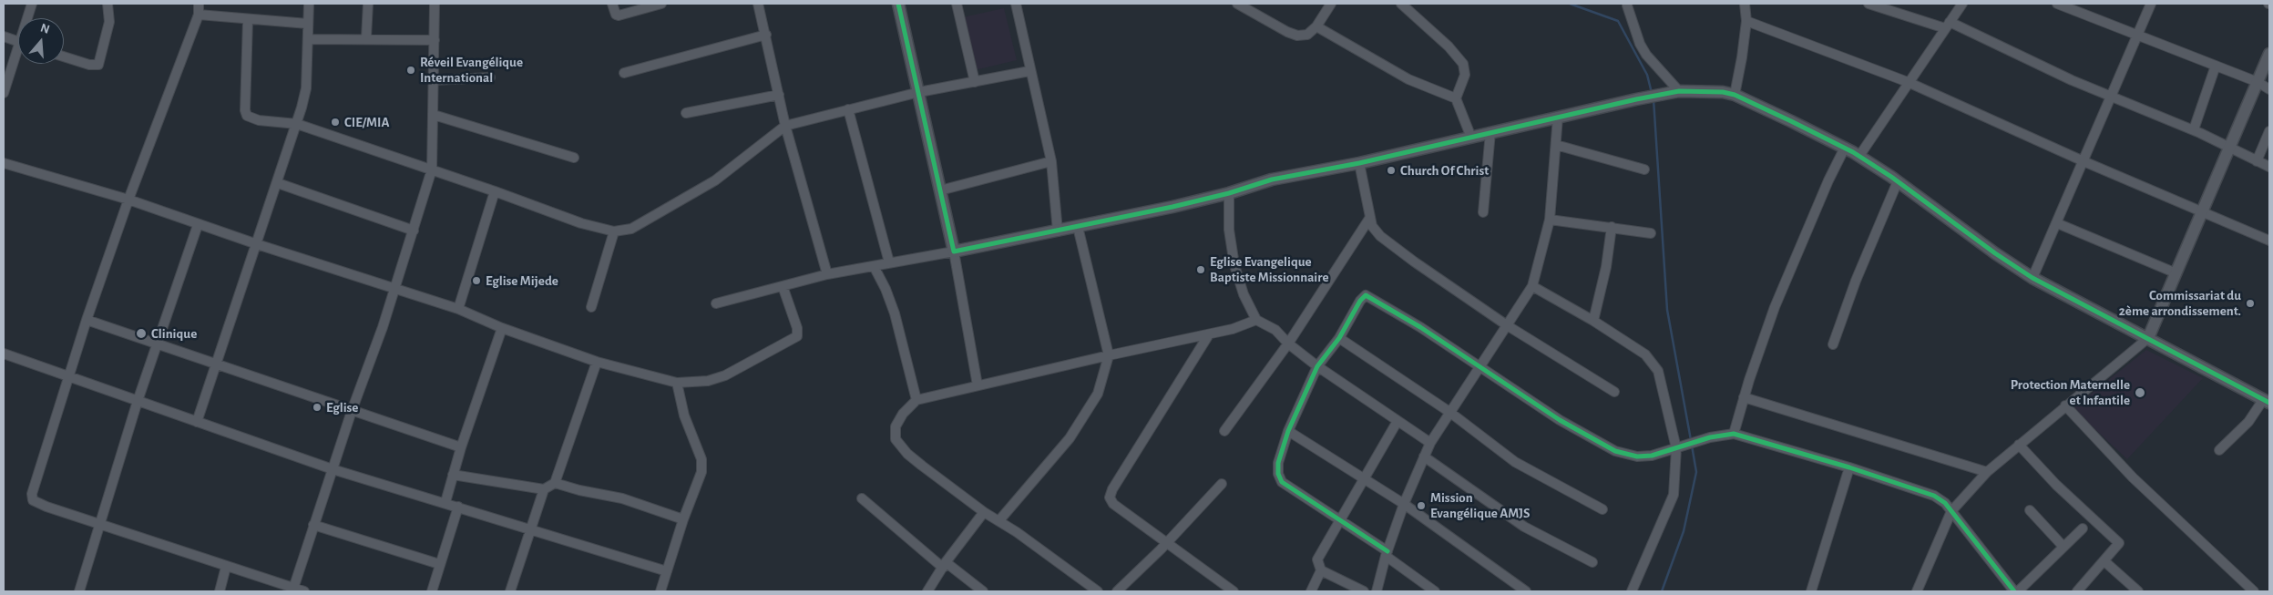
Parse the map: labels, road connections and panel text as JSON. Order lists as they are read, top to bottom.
{
  "places": [
    "Réveil Evangélique International",
    "CIE/MIA",
    "Church Of Christ",
    "Eglise Evangelique Baptiste Missionnaire",
    "Eglise Mijede",
    "Commissariat du 2ème arrondissement.",
    "Clinique",
    "Protection Maternelle et Infantile",
    "Eglise",
    "Mission Evangélique AMJS"
  ],
  "north": "top"
}
